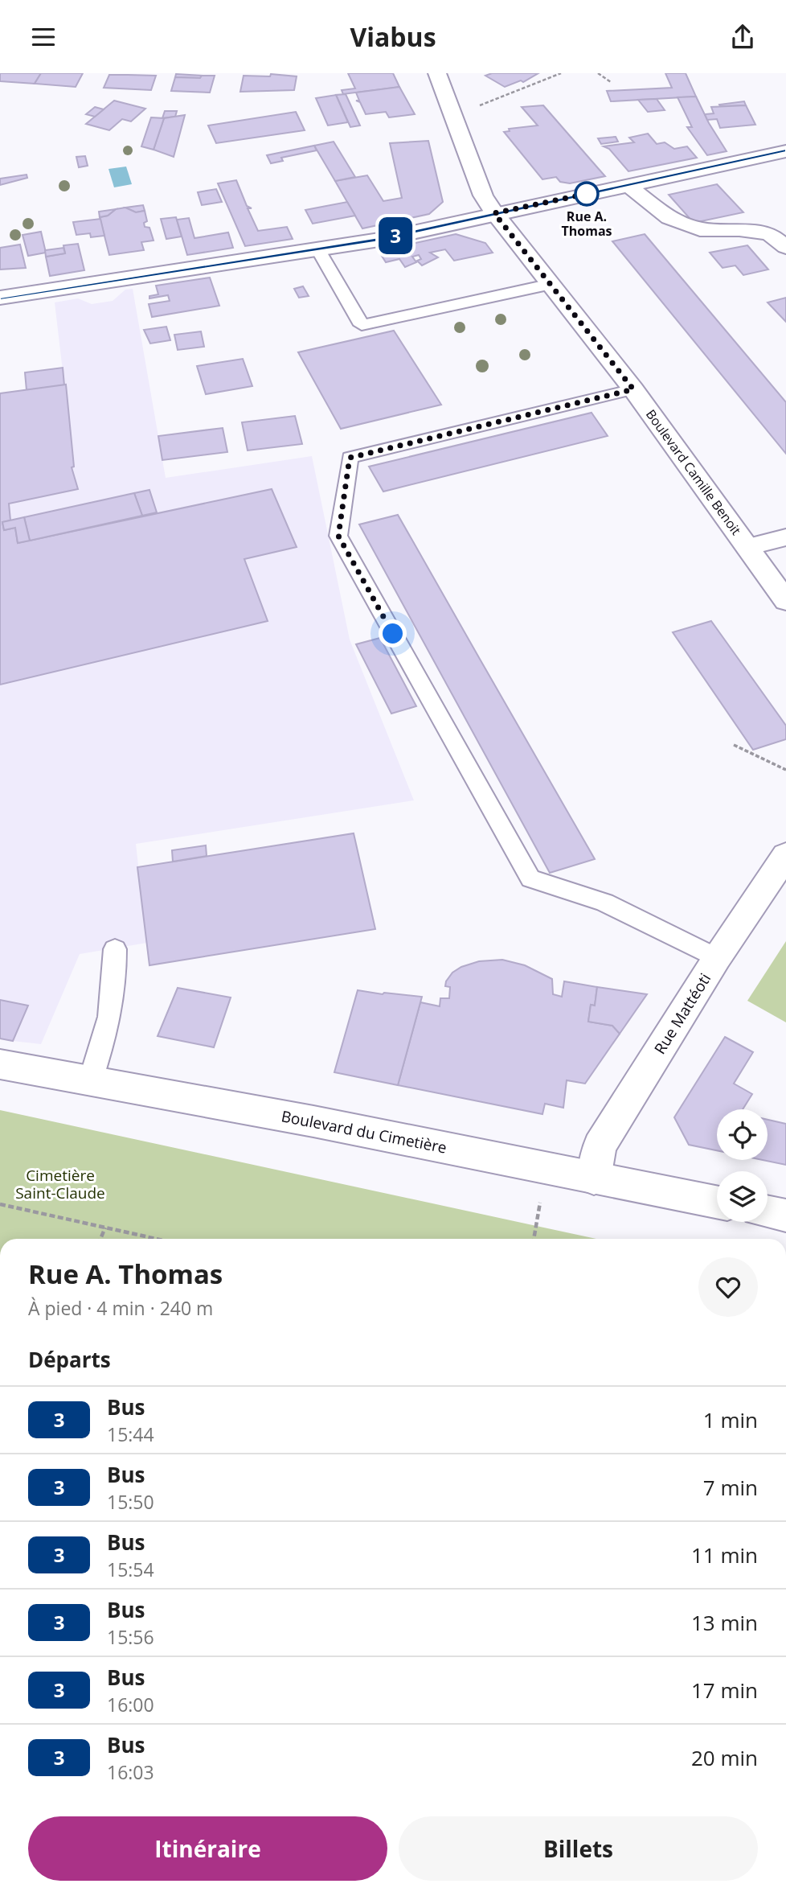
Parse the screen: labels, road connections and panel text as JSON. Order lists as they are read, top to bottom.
{
  "streets": {
    "street": ["Boulevard Camille Benoit", "Rue Mattéoti", "Boulevard du Cimetière"]
  },
  "crossings": [
    ["Rue Mattéoti", "Boulevard du Cimetière"]
  ],
  "parks": ["Cimetière Saint-Claude"],
  "places": ["Rue A. Thomas"],
  "lines": ["bus line 3"],
  "page": {
    "header": "Viabus",
    "on_map": "3",
    "heading": [
      ["Rue A. Thomas", "À pied · 4 min · 240 m"],
      "Départs"
    ],
    "list": [
      {
        "mark": "3",
        "name": "Bus",
        "note": "15:44",
        "value": "1 min"
      },
      {
        "mark": "3",
        "name": "Bus",
        "note": "15:50",
        "value": "7 min"
      },
      {
        "mark": "3",
        "name": "Bus",
        "note": "15:54",
        "value": "11 min"
      },
      {
        "mark": "3",
        "name": "Bus",
        "note": "15:56",
        "value": "13 min"
      },
      {
        "mark": "3",
        "name": "Bus",
        "note": "16:00",
        "value": "17 min"
      },
      {
        "mark": "3",
        "name": "Bus",
        "note": "16:03",
        "value": "20 min"
      }
    ],
    "buttons": ["Itinéraire", "Billets"]
  }
}
